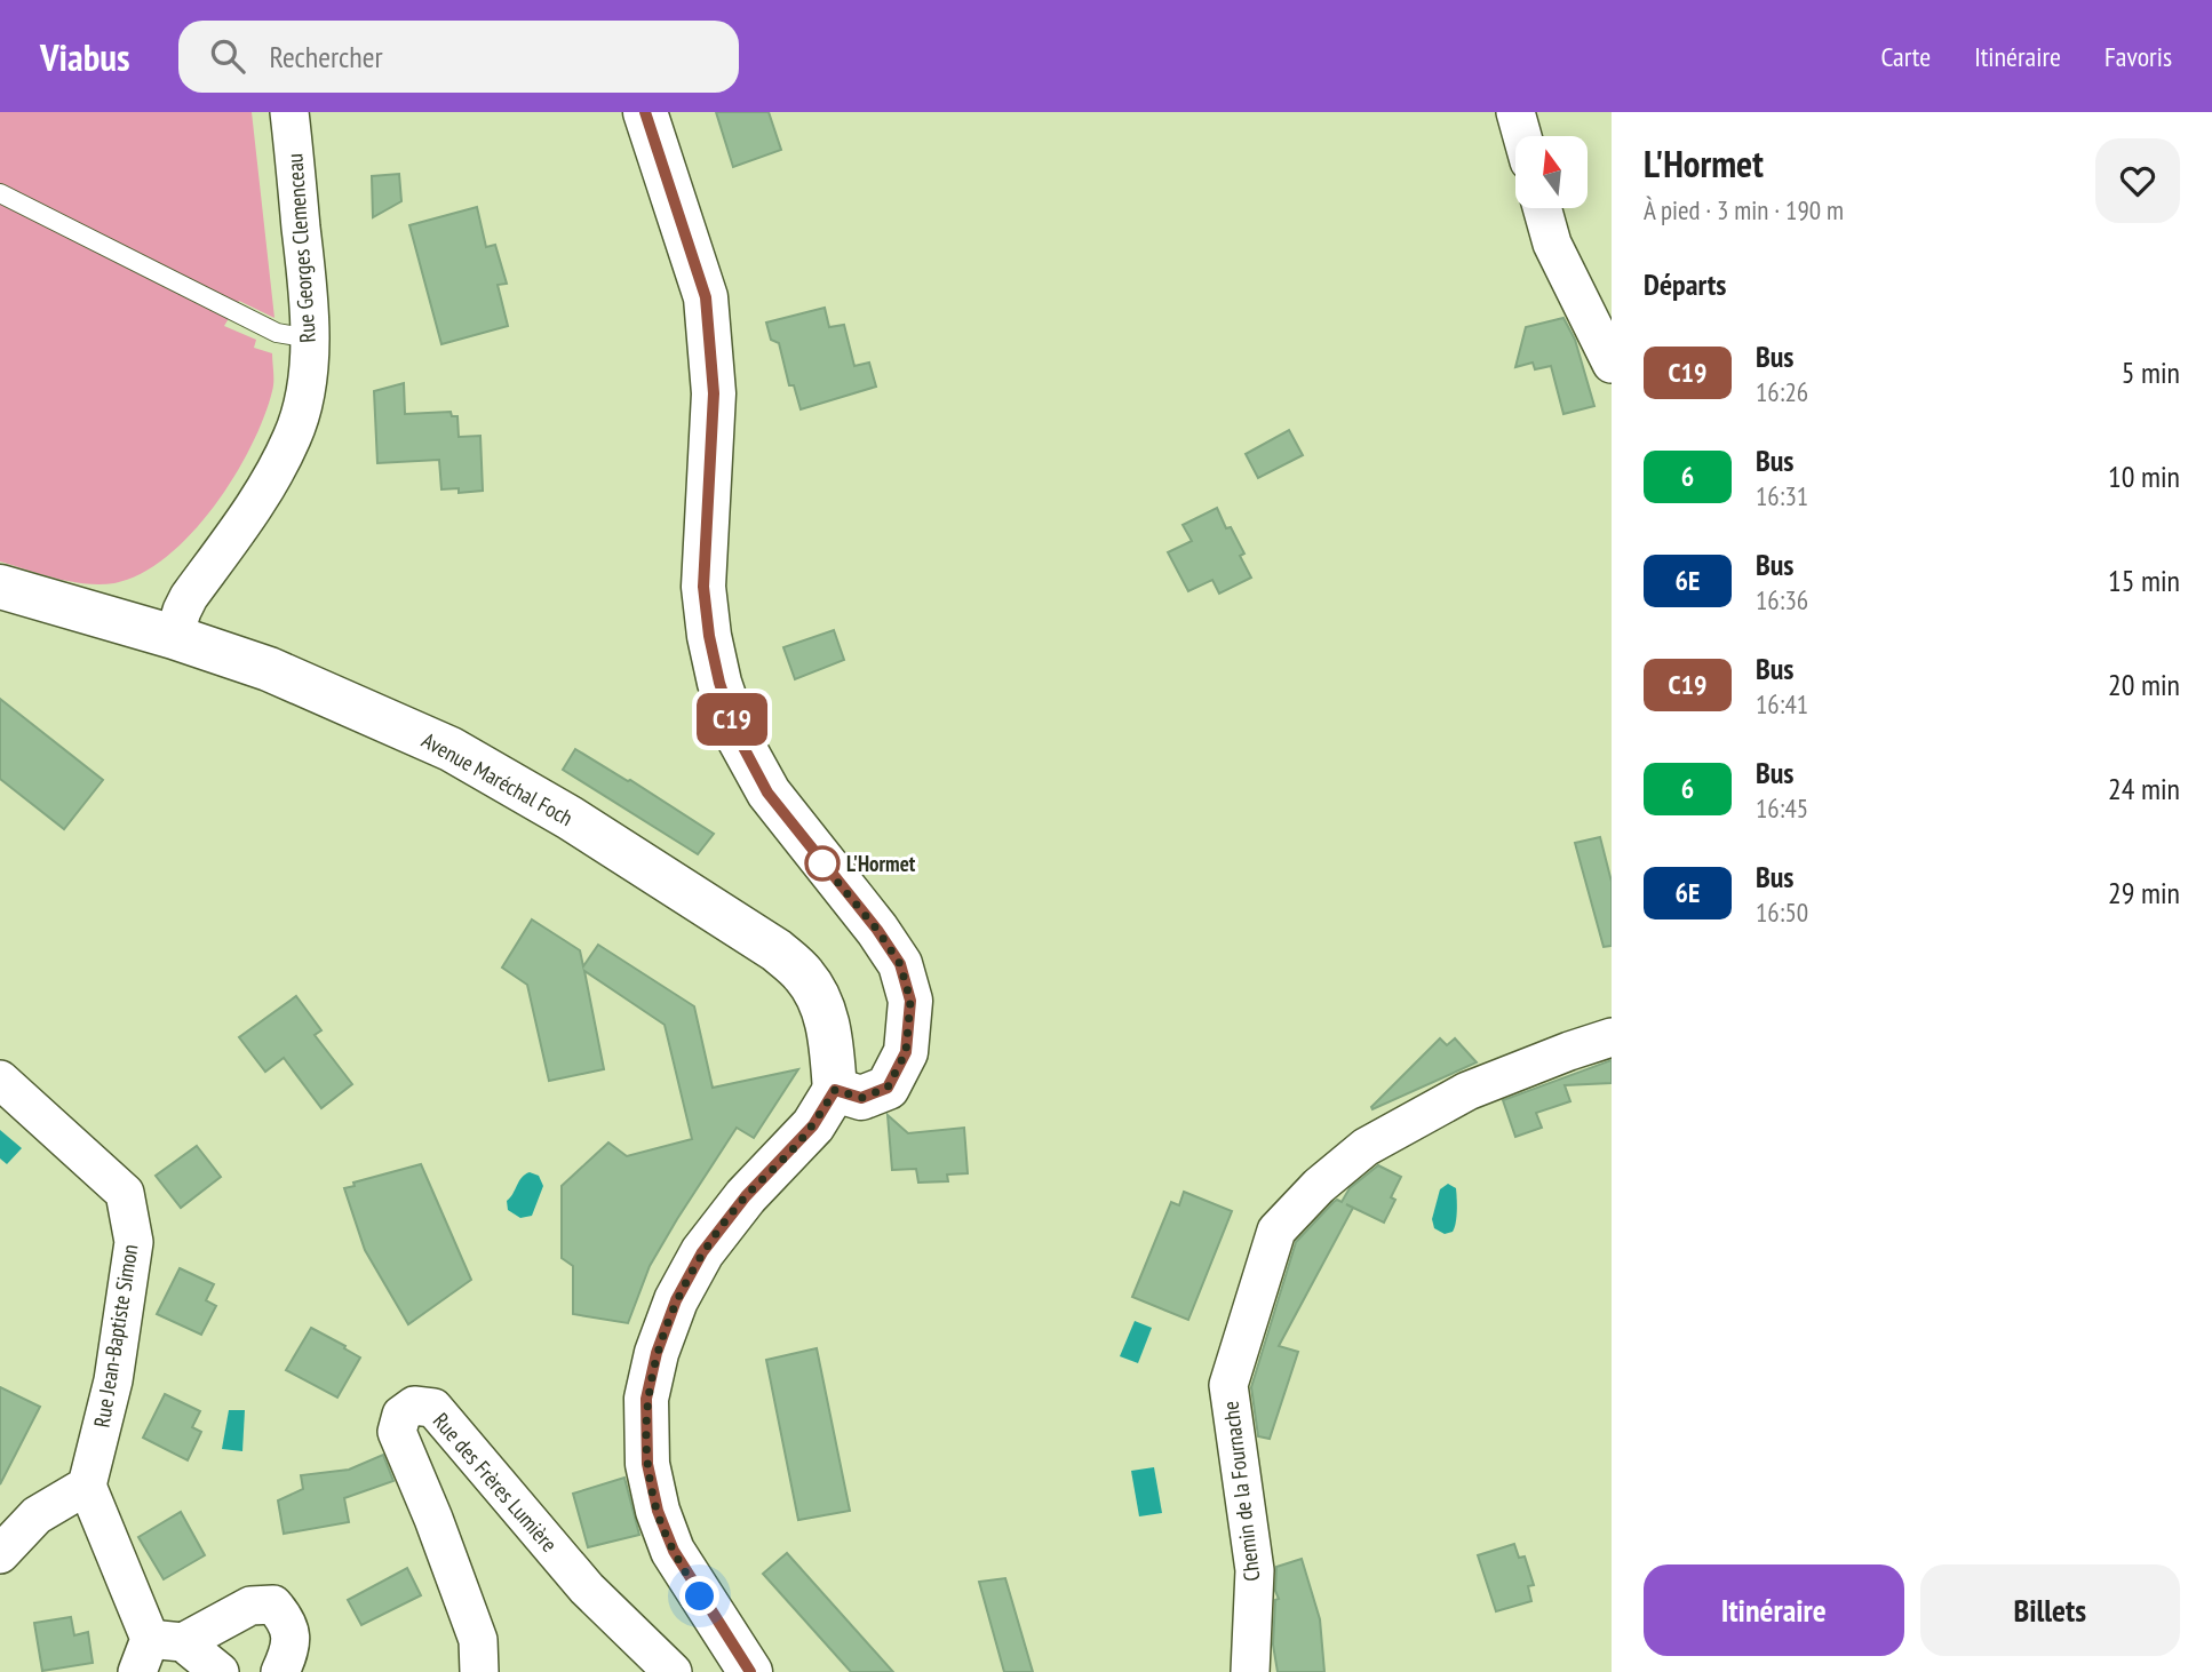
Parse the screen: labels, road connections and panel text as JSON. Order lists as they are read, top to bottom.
{
  "streets": {
    "main road": ["Avenue Maréchal Foch"],
    "street": [
      "Rue Georges Clemenceau",
      "Rue Jean-Baptiste Simon",
      "Rue des Frères Lumière",
      "Chemin de la Fournache"
    ]
  },
  "crossings": [
    ["Rue Georges Clemenceau", "Avenue Maréchal Foch"]
  ],
  "places": ["L'Hormet"],
  "lines": ["bus line C19"],
  "north": "top",
  "page": {
    "header": "Viabus",
    "search": "Rechercher",
    "nav": ["Carte", "Itinéraire", "Favoris"],
    "on_map": "C19",
    "heading": [
      ["L'Hormet", "À pied · 3 min · 190 m"],
      "Départs"
    ],
    "list": [
      {
        "mark": "C19",
        "name": "Bus",
        "note": "16:26",
        "value": "5 min"
      },
      {
        "mark": "6",
        "name": "Bus",
        "note": "16:31",
        "value": "10 min"
      },
      {
        "mark": "6E",
        "name": "Bus",
        "note": "16:36",
        "value": "15 min"
      },
      {
        "mark": "C19",
        "name": "Bus",
        "note": "16:41",
        "value": "20 min"
      },
      {
        "mark": "6",
        "name": "Bus",
        "note": "16:45",
        "value": "24 min"
      },
      {
        "mark": "6E",
        "name": "Bus",
        "note": "16:50",
        "value": "29 min"
      }
    ],
    "buttons": ["Itinéraire", "Billets"]
  }
}
